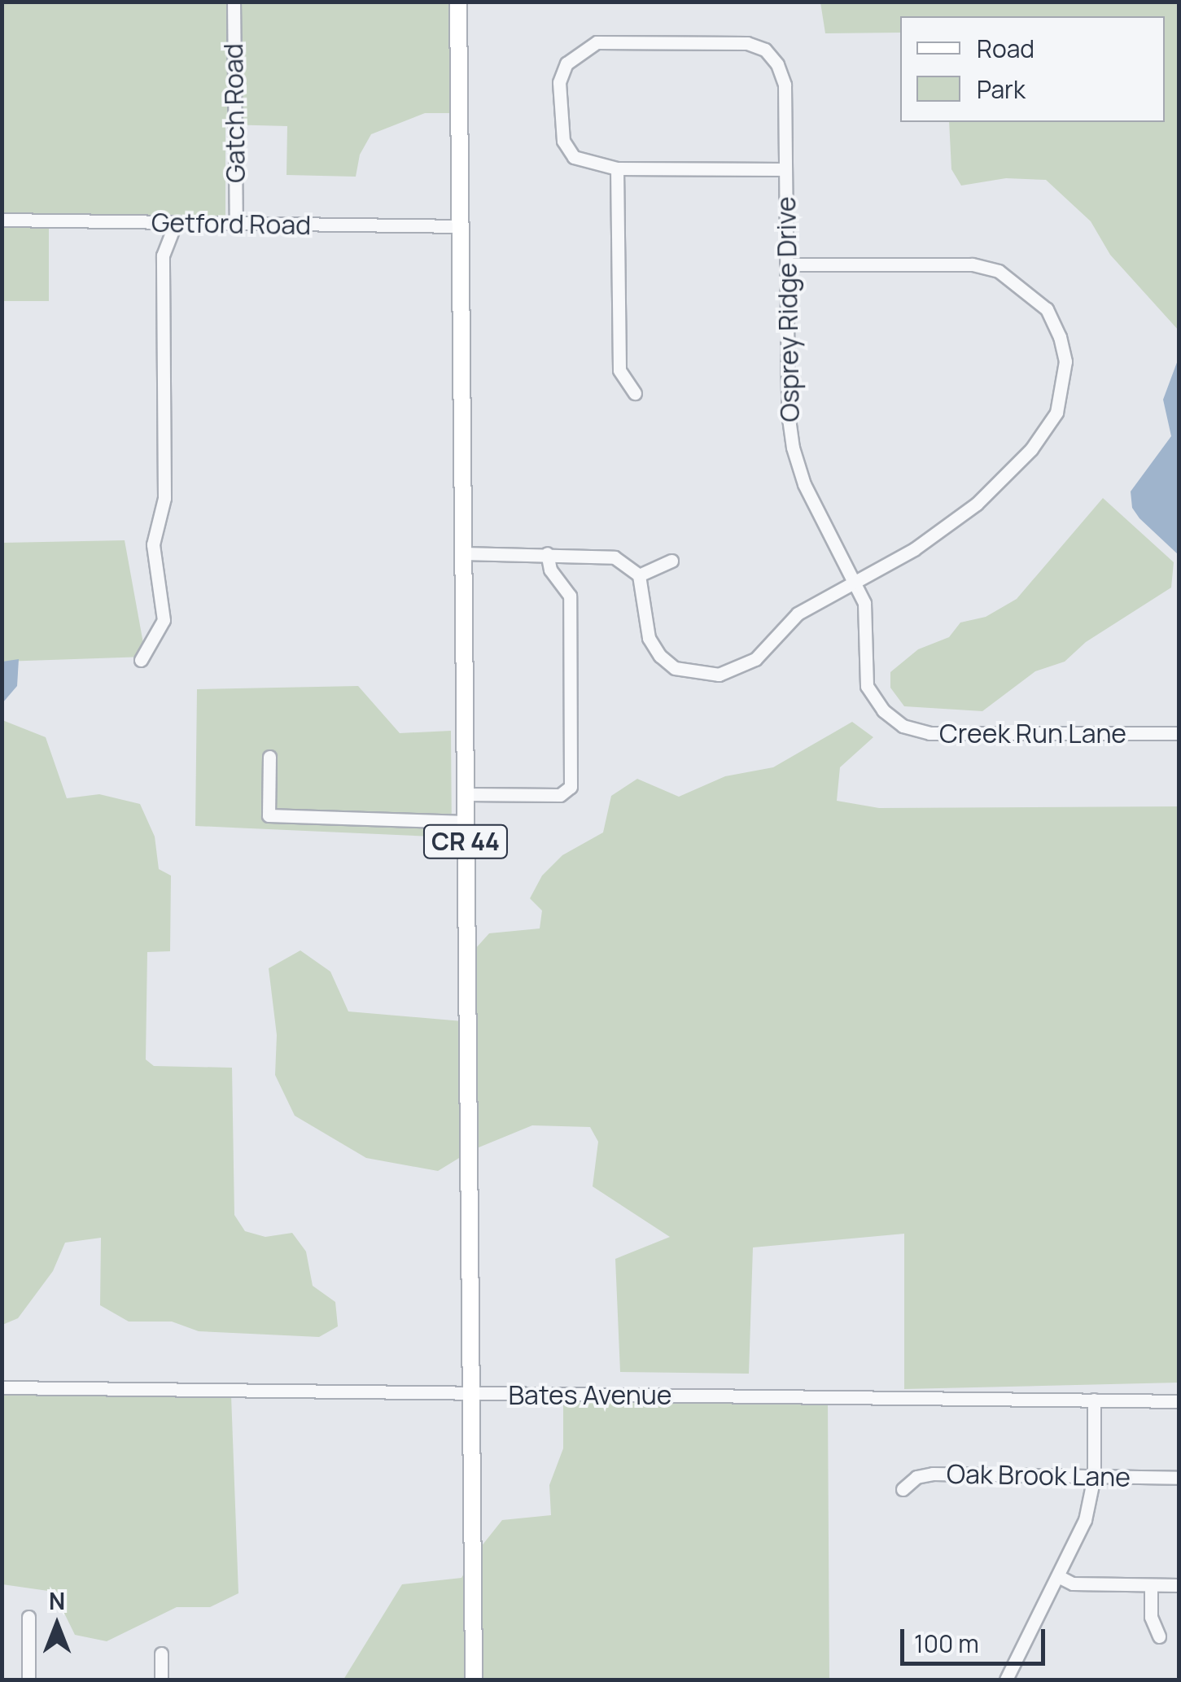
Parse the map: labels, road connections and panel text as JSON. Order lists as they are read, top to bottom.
{
  "streets": {
    "main road": ["CR 44"],
    "street": [
      "Gatch Road",
      "Getford Road",
      "Osprey Ridge Drive",
      "Creek Run Lane",
      "Bates Avenue",
      "Oak Brook Lane"
    ]
  },
  "crossings": [
    ["Gatch Road", "Getford Road"],
    ["Getford Road", "CR 44"],
    ["Osprey Ridge Drive", "Creek Run Lane"],
    ["CR 44", "Bates Avenue"]
  ],
  "legend": ["Road", "Park"],
  "scale_bar": "100 m",
  "north": "top"
}
